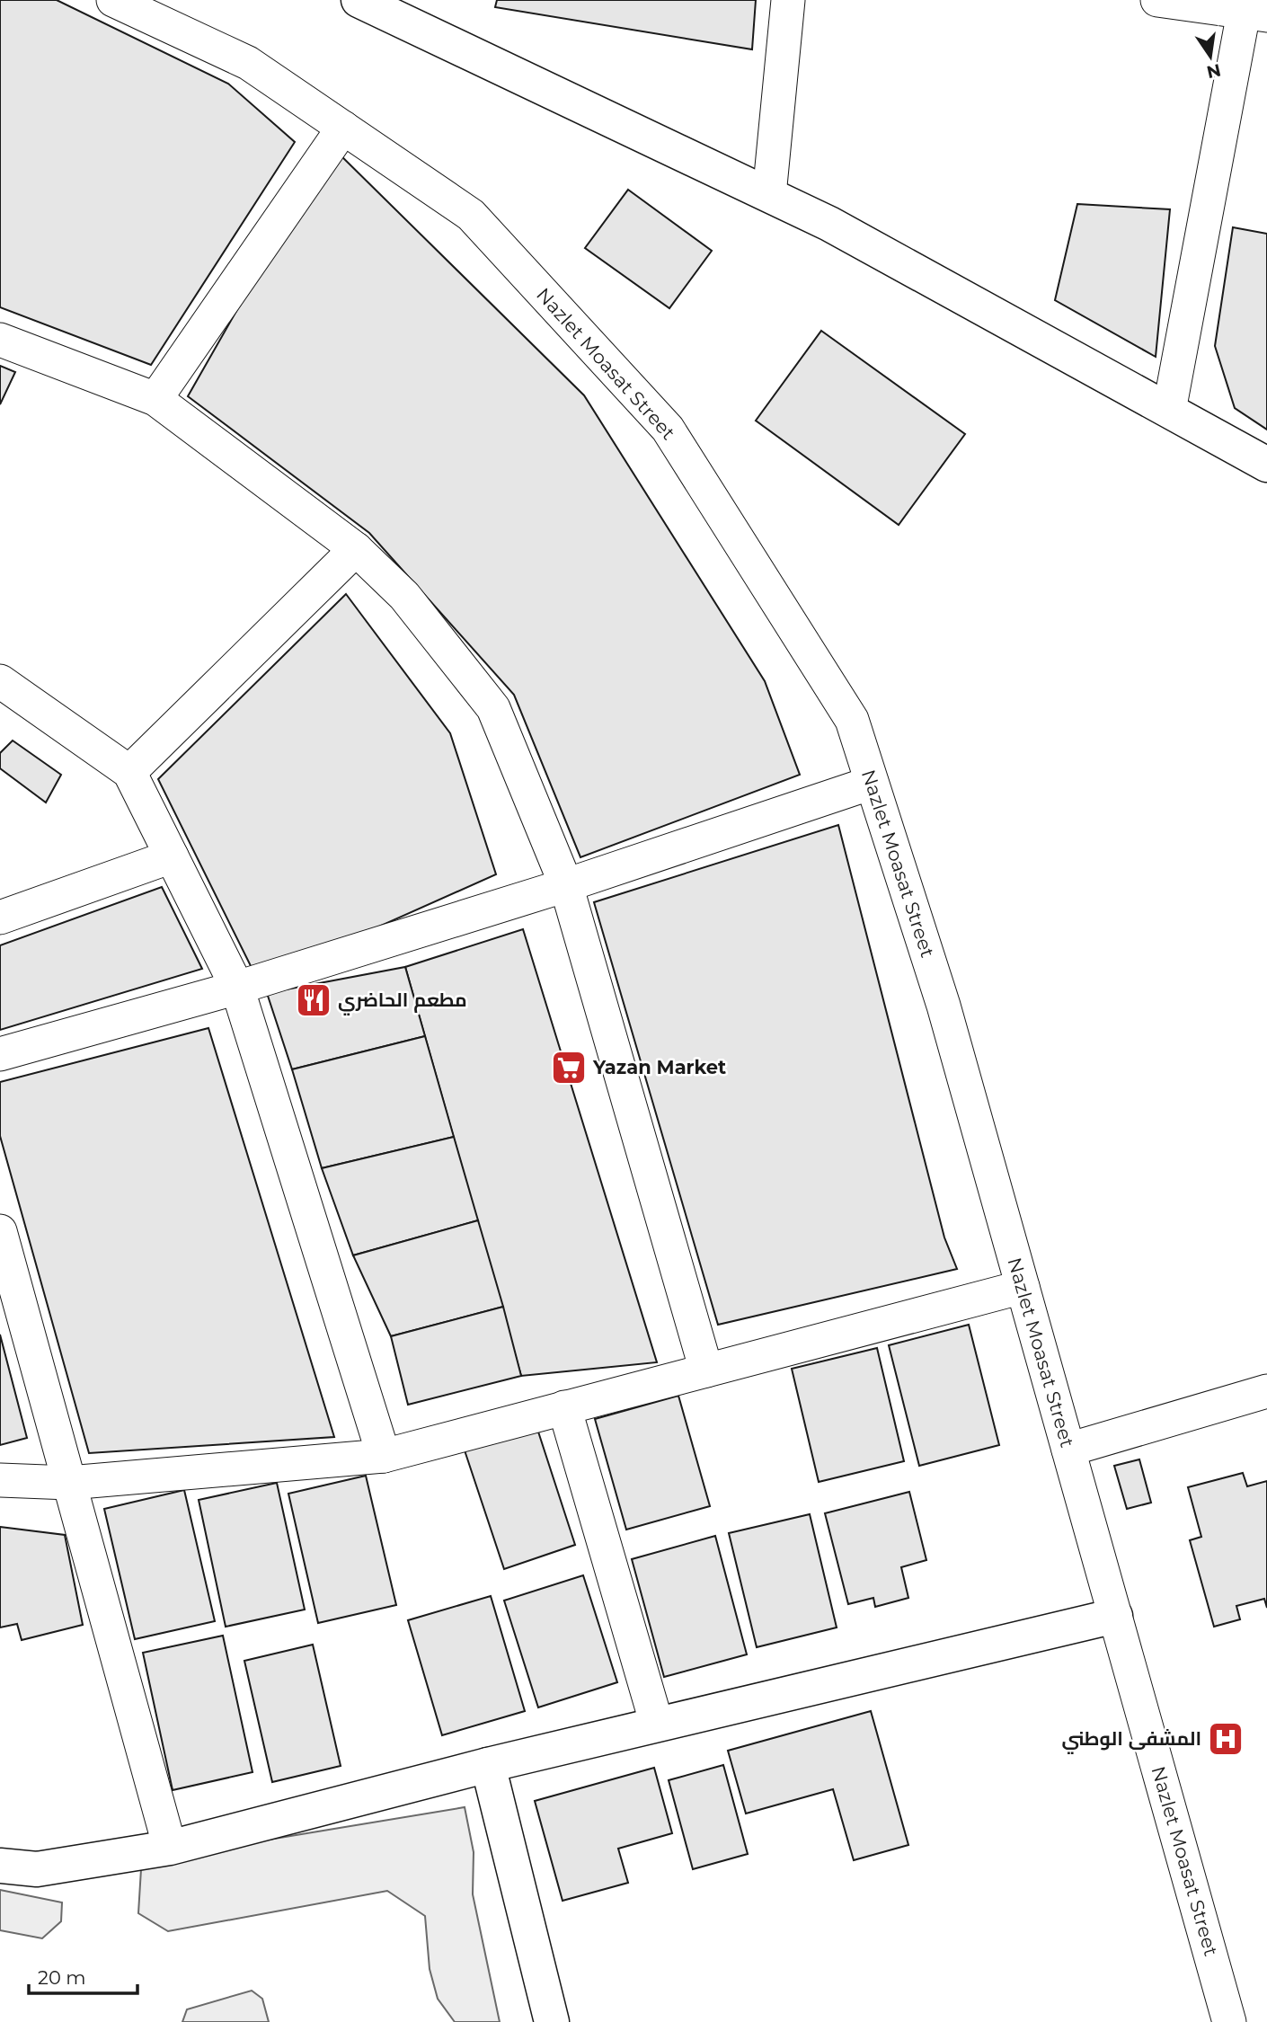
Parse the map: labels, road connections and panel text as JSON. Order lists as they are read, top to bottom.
{
  "streets": {
    "street": ["Nazlet Moasat Street"]
  },
  "places": {
    "restaurant": ["مطعم الحاضري"],
    "supermarket": ["Yazan Market"],
    "hospital": ["المشفى الوطني"]
  },
  "scale_bar": "20 m",
  "north": "bottom"
}
